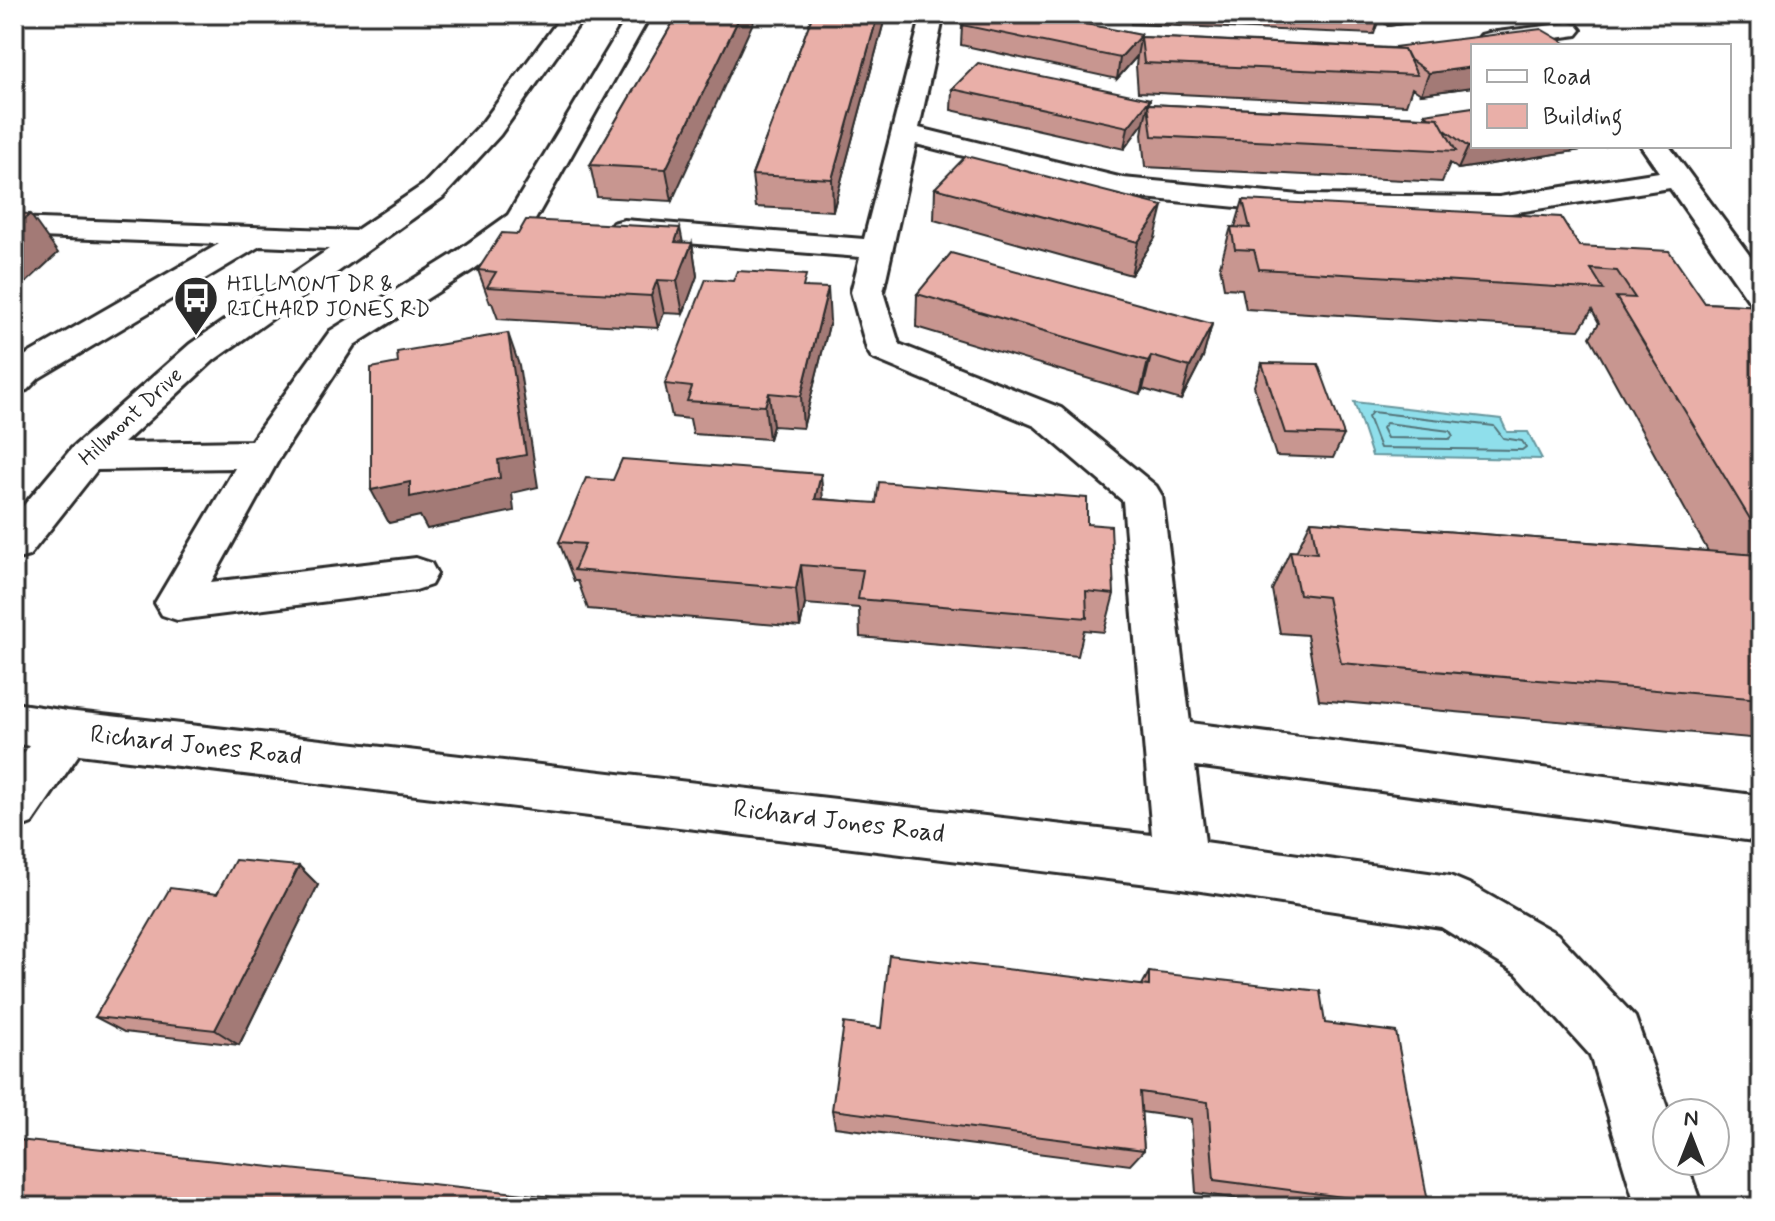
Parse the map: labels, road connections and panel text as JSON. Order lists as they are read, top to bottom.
{
  "streets": {
    "street": ["Hillmont Drive", "Richard Jones Road"]
  },
  "places": {
    "bus stop": ["HILLMONT DR & RICHARD JONES RD"]
  },
  "legend": ["Road", "Building"],
  "north": "top"
}
